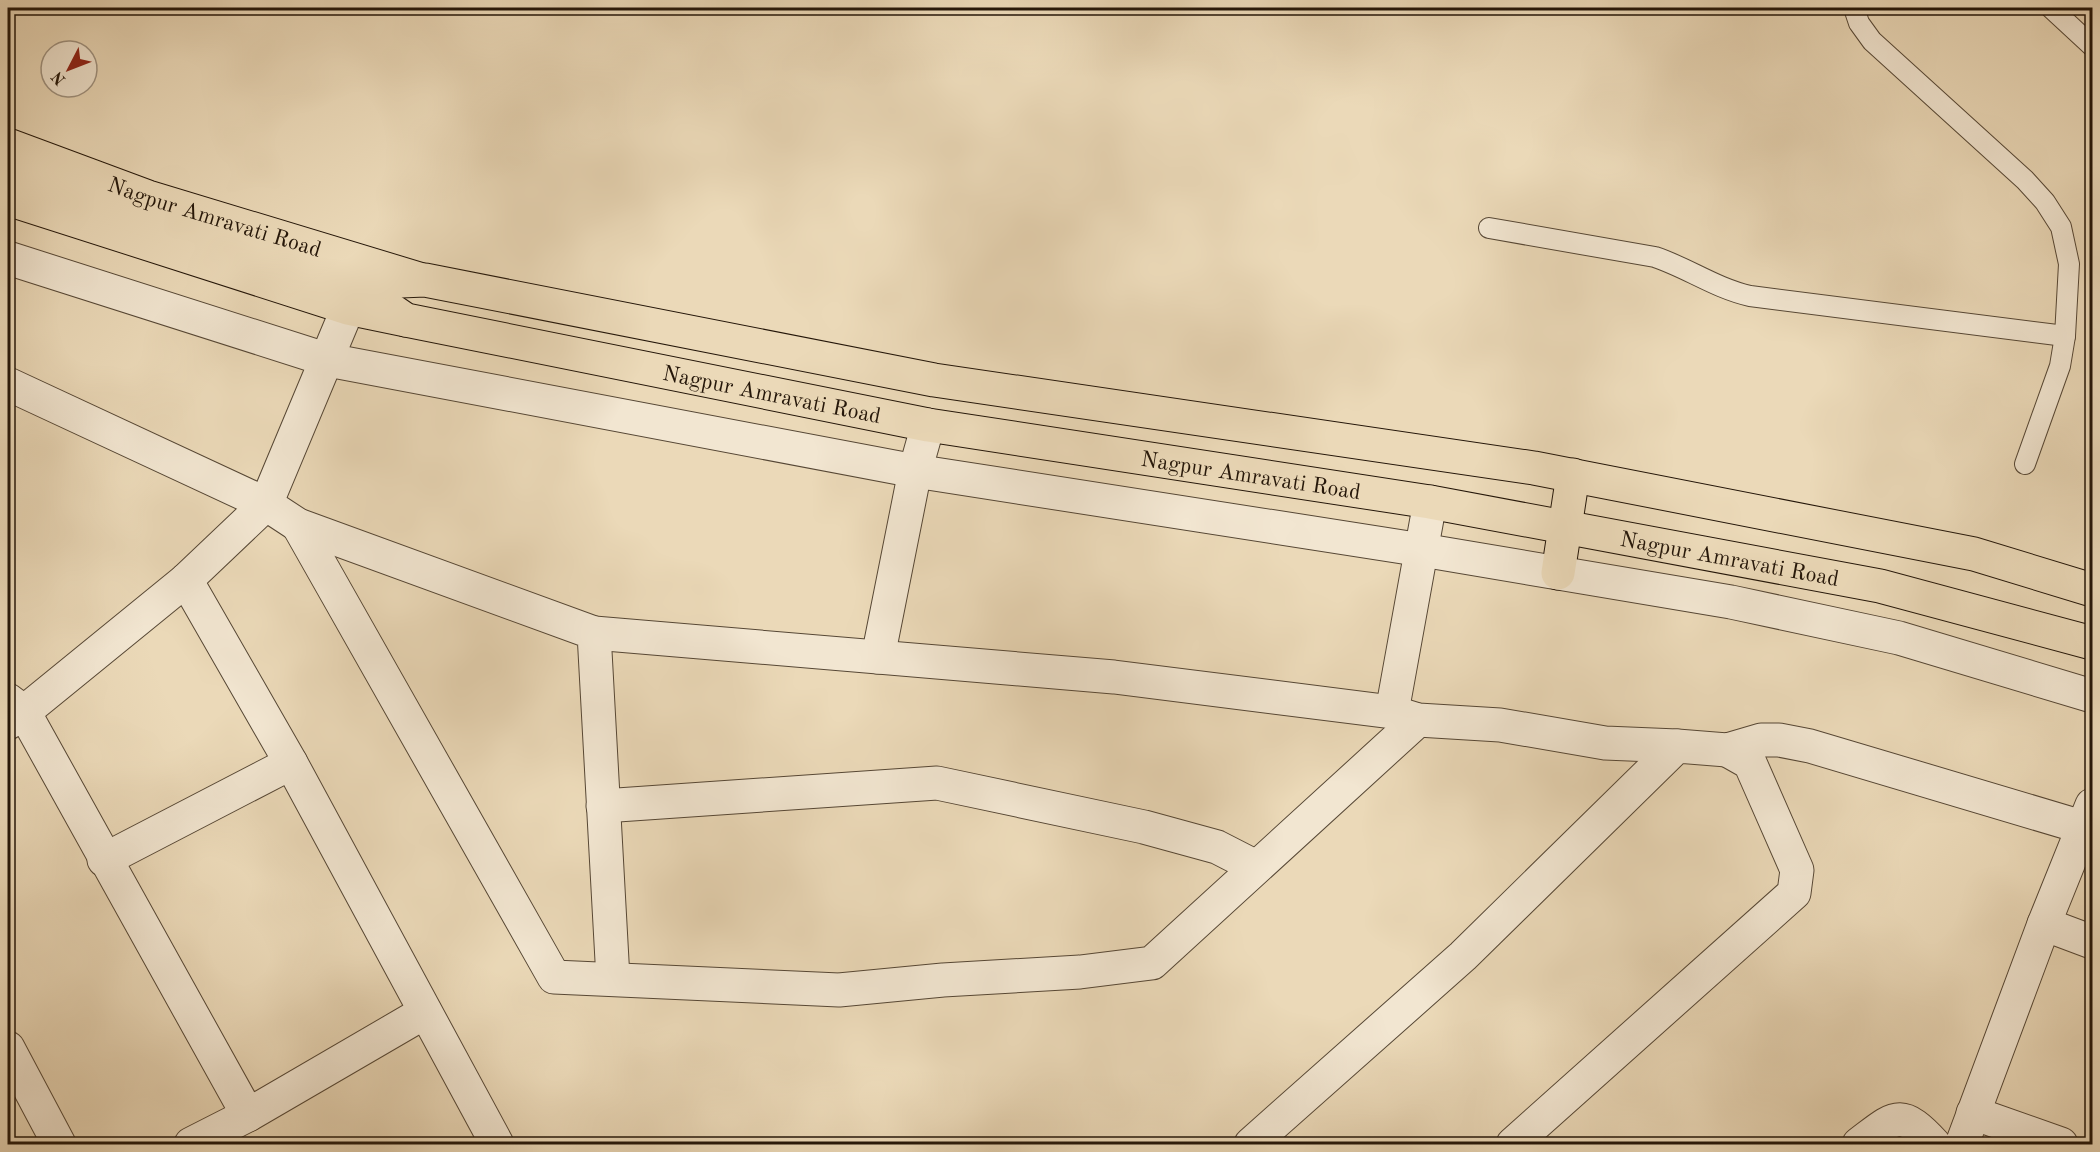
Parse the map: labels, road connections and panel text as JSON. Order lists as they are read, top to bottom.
{
  "streets": {
    "main road": ["Nagpur Amravati Road"]
  },
  "north": "bottom left"
}
